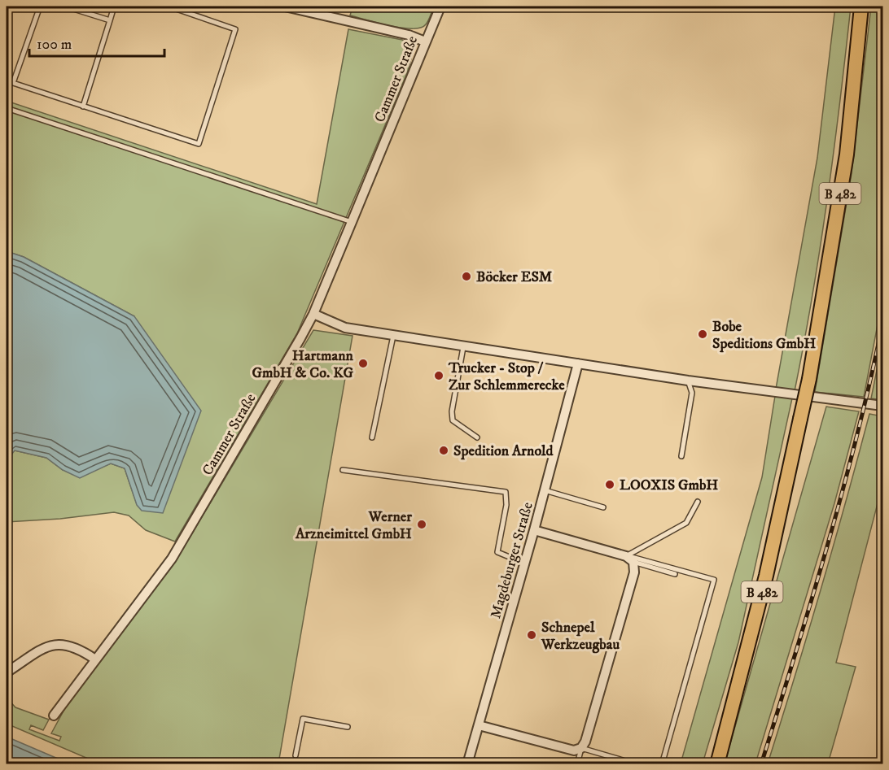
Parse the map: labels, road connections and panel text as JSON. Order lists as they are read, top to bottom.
{
  "streets": {
    "main road": ["B 482"],
    "street": ["Cammer Straße", "Magdeburger Straße"]
  },
  "places": [
    "Böcker ESM",
    "Bobe Speditions GmbH",
    "Hartmann GmbH & Co. KG",
    "Trucker - Stop / Zur Schlemmerecke",
    "Spedition Arnold",
    "LOOXIS GmbH",
    "Werner Arzneimittel GmbH",
    "Schnepel Werkzeugbau"
  ],
  "scale_bar": "100 m"
}
